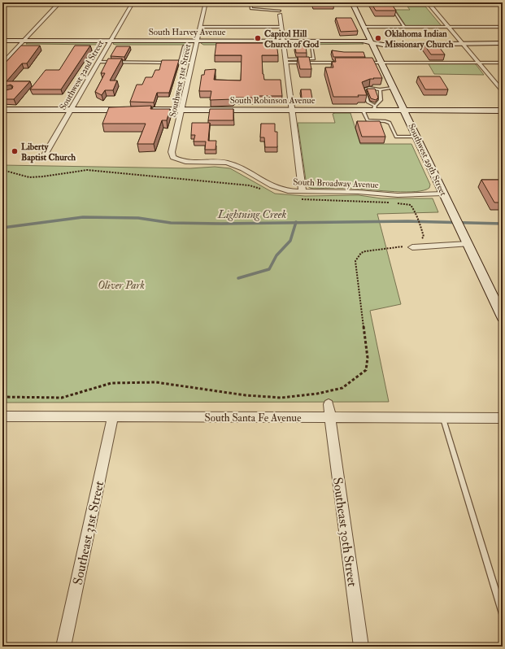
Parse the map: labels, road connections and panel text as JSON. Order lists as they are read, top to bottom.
{
  "streets": {
    "street": [
      "South Harvey Avenue",
      "Southwest 32nd Street",
      "Southwest 31st Street",
      "South Robinson Avenue",
      "Southwest 29th Street",
      "South Broadway Avenue",
      "South Santa Fe Avenue",
      "Southeast 30th Street",
      "Southeast 31st Street"
    ]
  },
  "crossings": [
    ["South Harvey Avenue", "Southwest 32nd Street"],
    ["South Harvey Avenue", "Southwest 31st Street"],
    ["South Harvey Avenue", "Southwest 29th Street"],
    ["Southwest 31st Street", "South Robinson Avenue"],
    ["Southwest 31st Street", "South Broadway Avenue"],
    ["South Robinson Avenue", "Southwest 29th Street"],
    ["Southwest 29th Street", "South Broadway Avenue"],
    ["South Santa Fe Avenue", "Southeast 30th Street"],
    ["South Santa Fe Avenue", "Southeast 31st Street"]
  ],
  "water": ["Lightning Creek"],
  "parks": ["Oliver Park"],
  "places": ["Capitol Hill Church of God", "Oklahoma Indian Missionary Church", "Liberty Baptist Church"]
}
